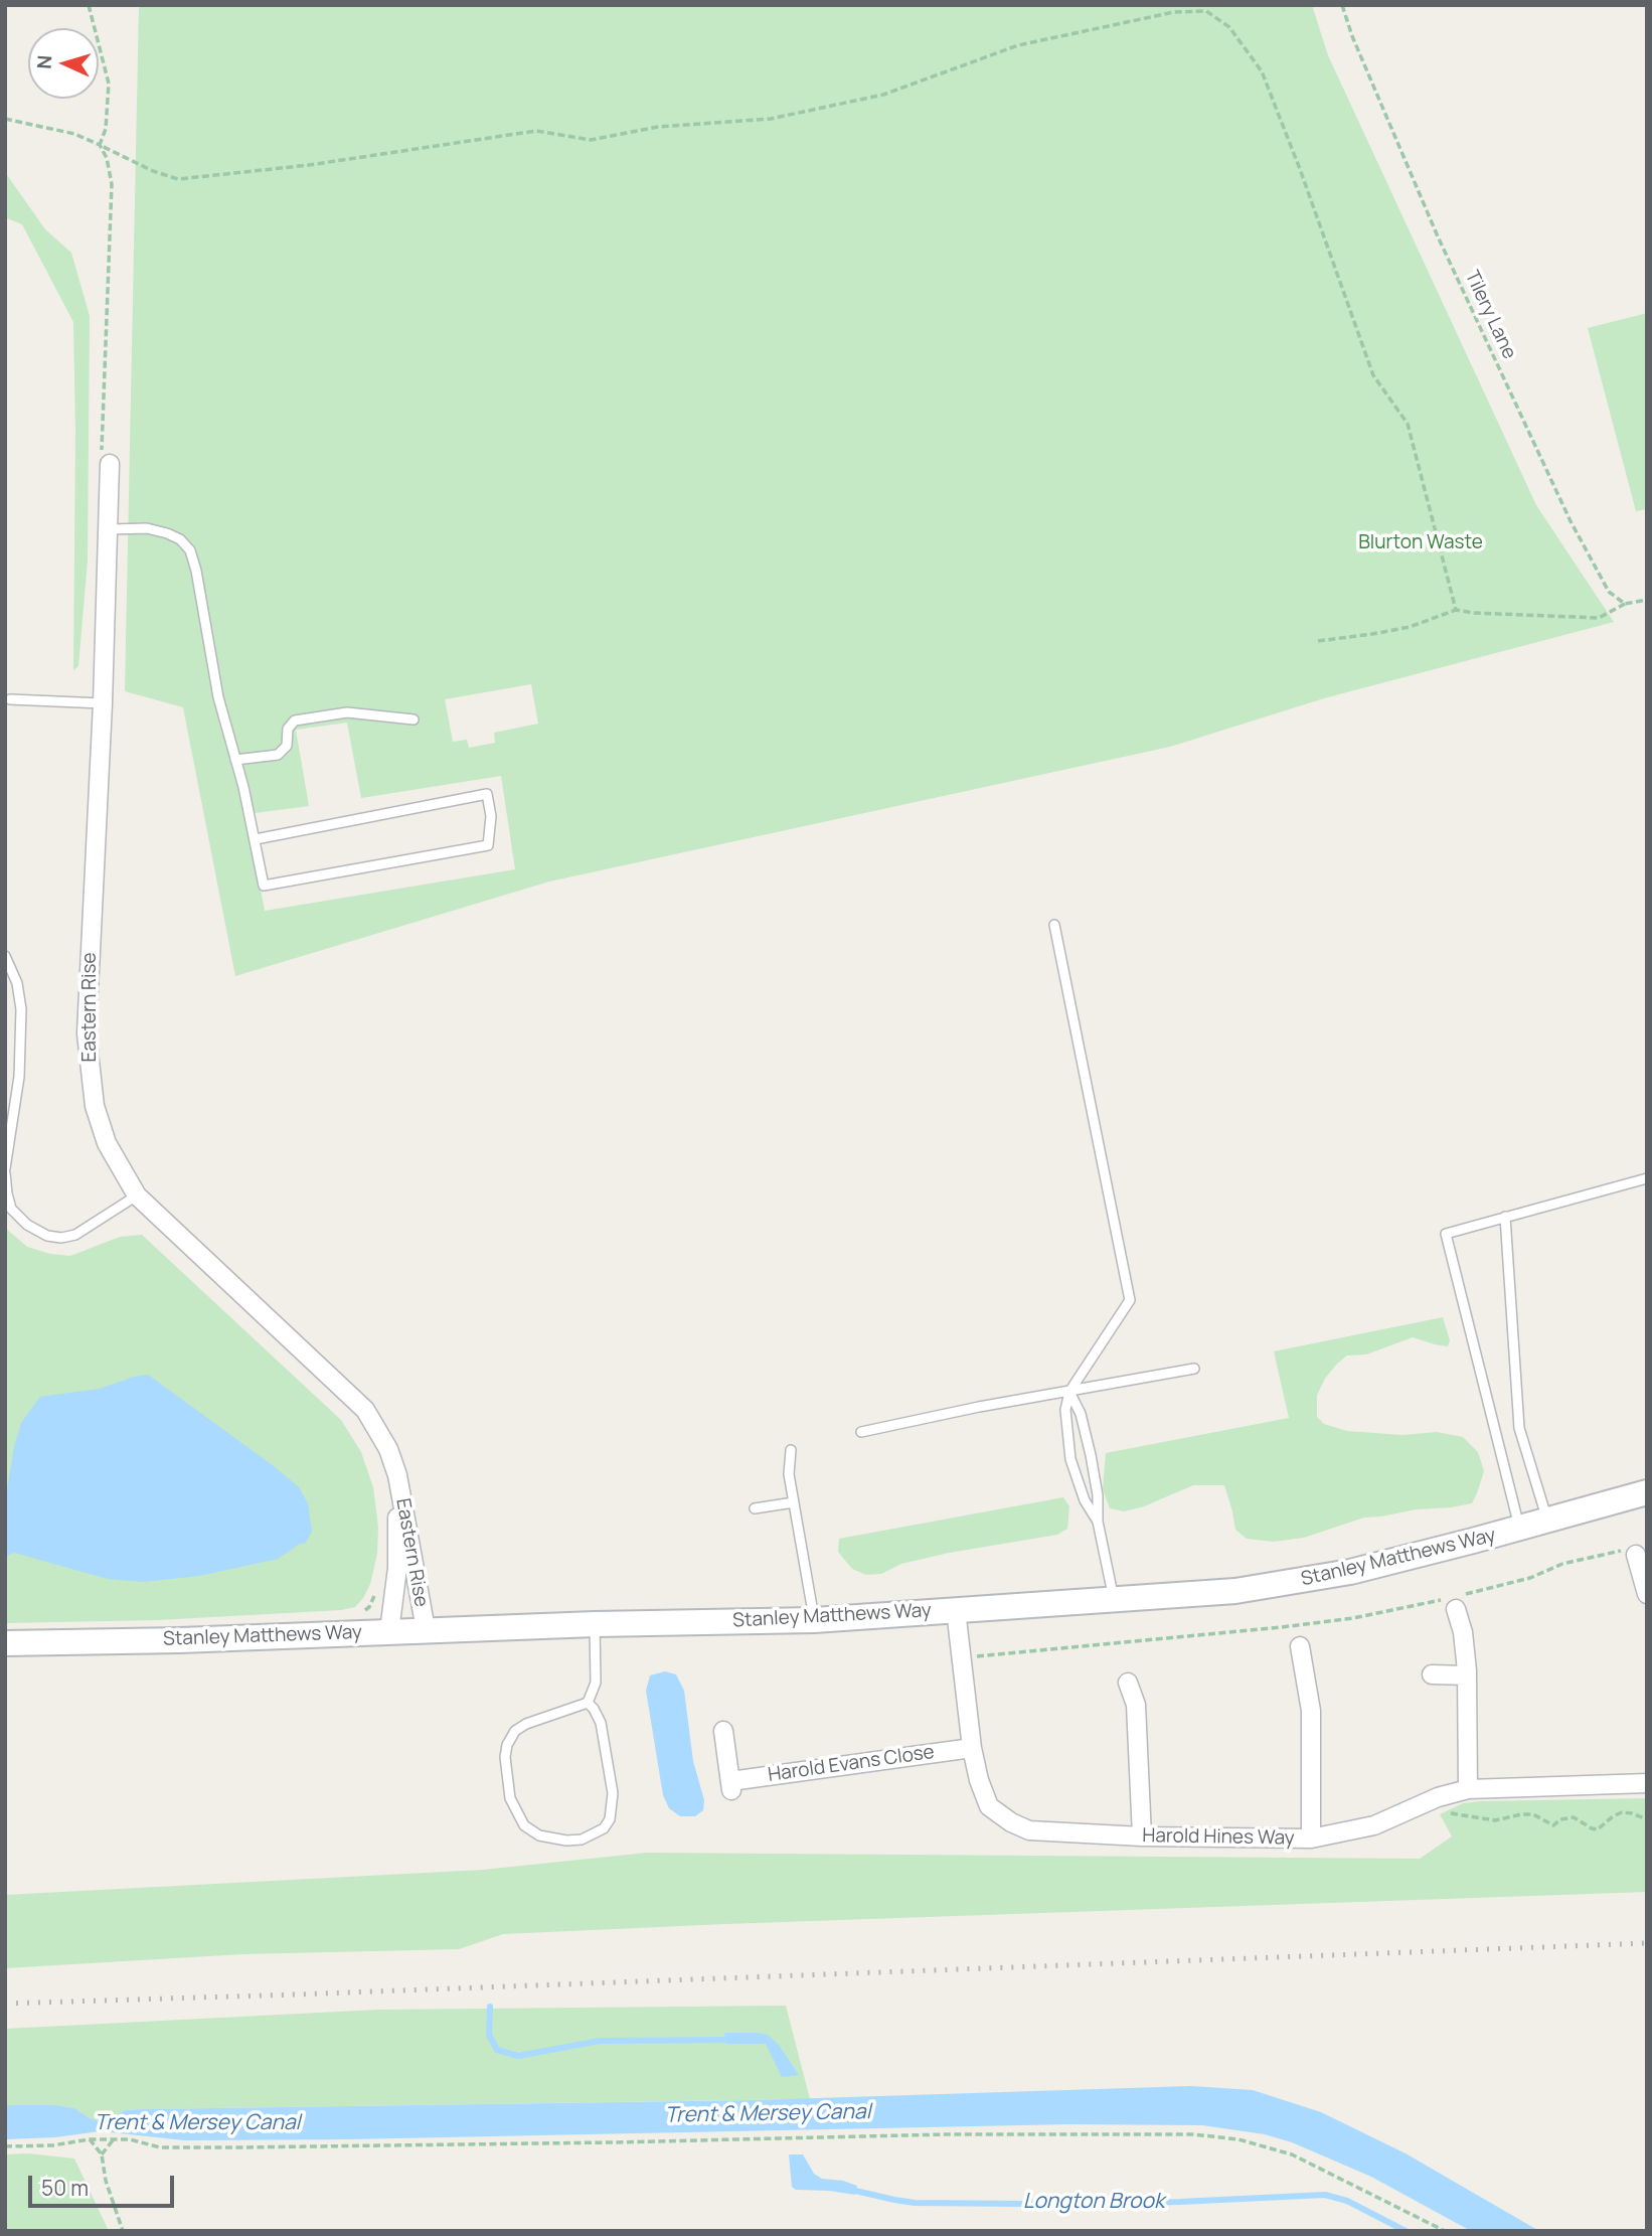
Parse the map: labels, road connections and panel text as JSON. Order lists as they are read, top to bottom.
{
  "streets": {
    "main road": ["Stanley Matthews Way"],
    "street": ["Eastern Rise", "Harold Evans Close", "Harold Hines Way"],
    "path": ["Tilery Lane"]
  },
  "crossings": [
    ["Eastern Rise", "Stanley Matthews Way"],
    ["Stanley Matthews Way", "Harold Hines Way"],
    ["Harold Evans Close", "Harold Hines Way"]
  ],
  "water": ["Trent & Mersey Canal", "Longton Brook"],
  "parks": ["Blurton Waste"],
  "scale_bar": "50 m",
  "north": "left"
}
